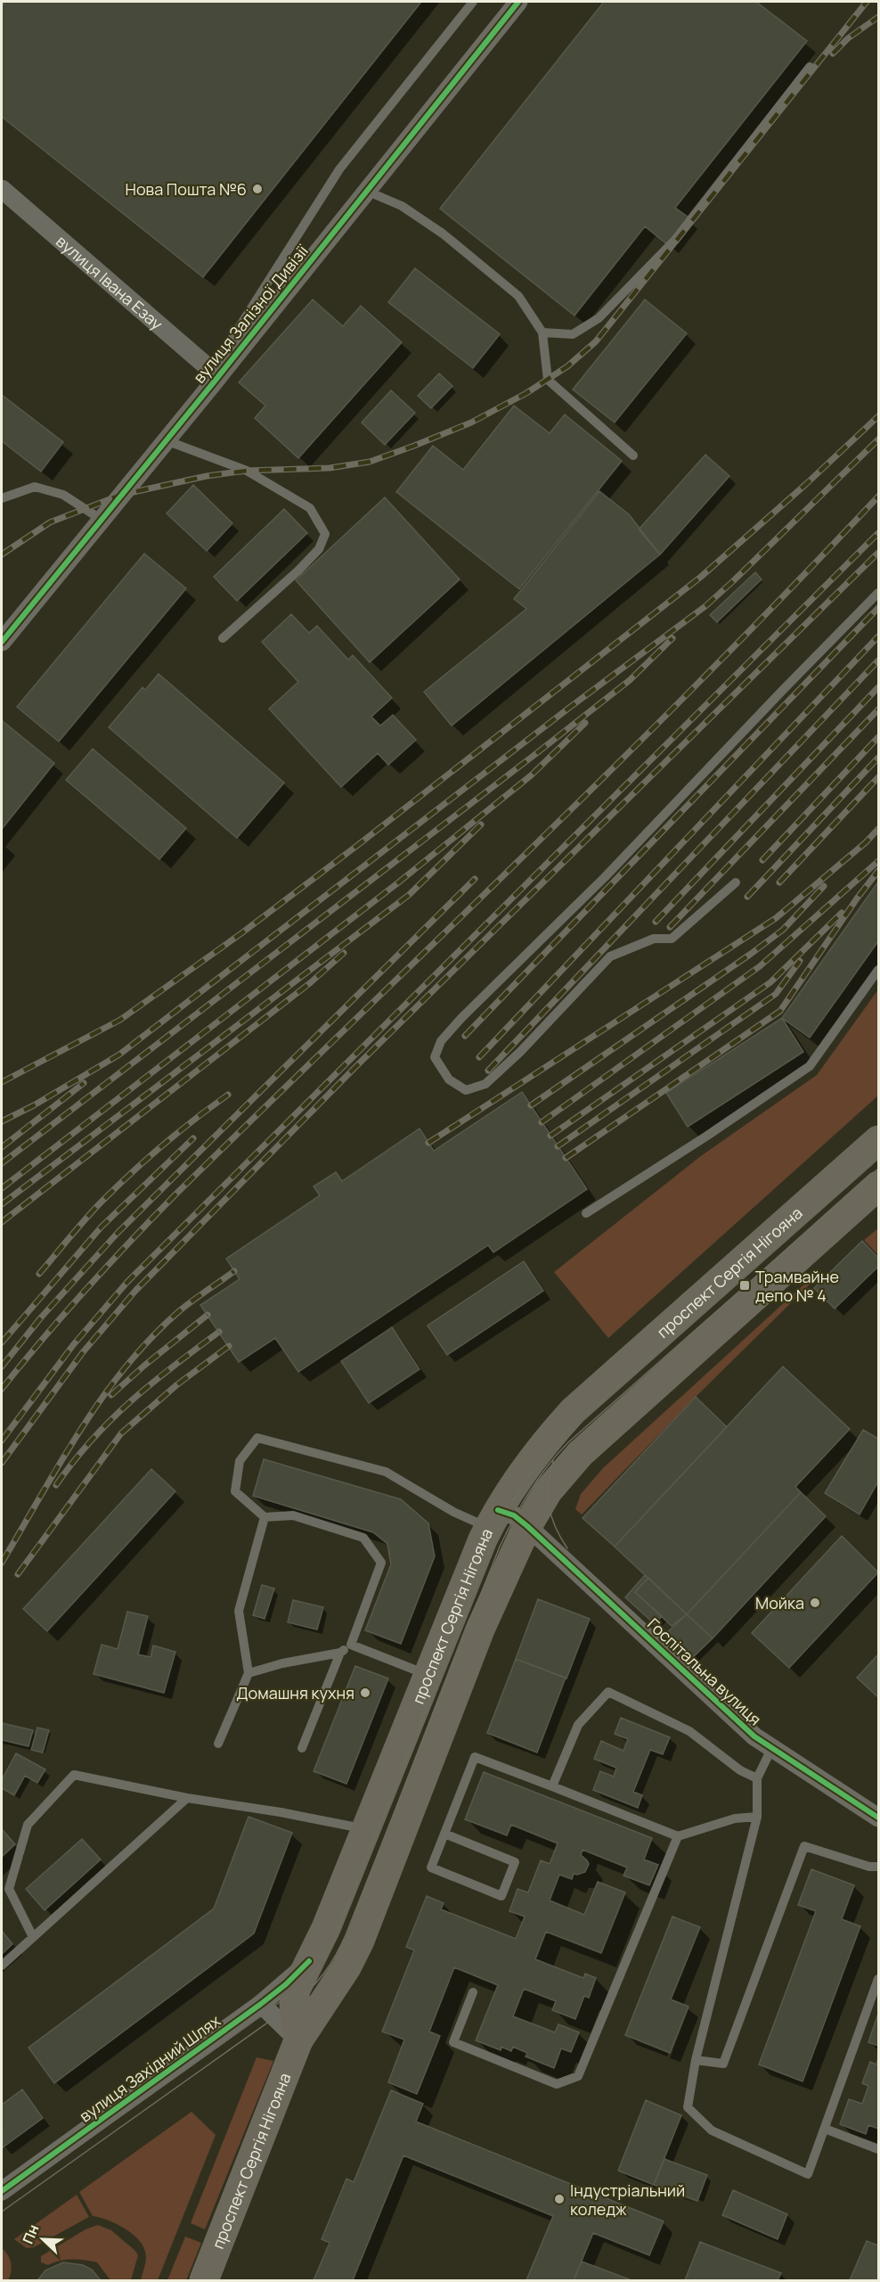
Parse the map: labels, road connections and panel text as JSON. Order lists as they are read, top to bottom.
{
  "streets": {
    "highway": ["проспект Сергія Нігояна"],
    "street": [
      "вулиця Івана Езау",
      "вулиця Залізної Дивізії",
      "Госпітальна вулиця",
      "вулиця Західний Шлях"
    ]
  },
  "crossings": [
    ["вулиця Івана Езау", "вулиця Залізної Дивізії"],
    ["проспект Сергія Нігояна", "Госпітальна вулиця"],
    ["проспект Сергія Нігояна", "вулиця Західний Шлях"]
  ],
  "places": {
    "other": [
      "Нова Пошта №6",
      "Мойка",
      "Домашня кухня",
      "Індустріальний коледж"
    ],
    "transit": ["Трамвайне депо № 4"]
  },
  "north": "top left"
}
